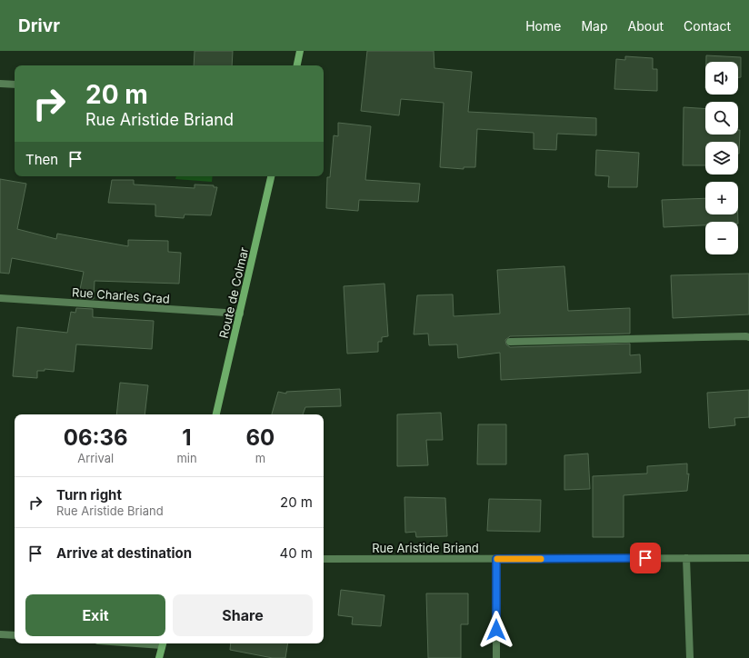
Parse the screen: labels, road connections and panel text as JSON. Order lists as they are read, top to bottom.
{
  "streets": {
    "main road": ["Route de Colmar"],
    "street": ["Rue Charles Grad", "Rue Aristide Briand"]
  },
  "crossings": [
    ["Route de Colmar", "Rue Charles Grad"]
  ],
  "page": {
    "header": "Drivr",
    "nav": [
      "Home",
      "Map",
      "About",
      "Contact"
    ],
    "map_buttons": ["+", "−"],
    "turn": ["20 m", "Rue Aristide Briand"],
    "then": "Then",
    "eta": [
      "06:36",
      "Arrival",
      "1",
      "min",
      "60",
      "m"
    ],
    "list": [
      {
        "name": "Turn right",
        "note": "Rue Aristide Briand",
        "value": "20 m"
      },
      {
        "name": "Arrive at destination",
        "value": "40 m"
      }
    ],
    "buttons": ["Exit", "Share"]
  }
}
